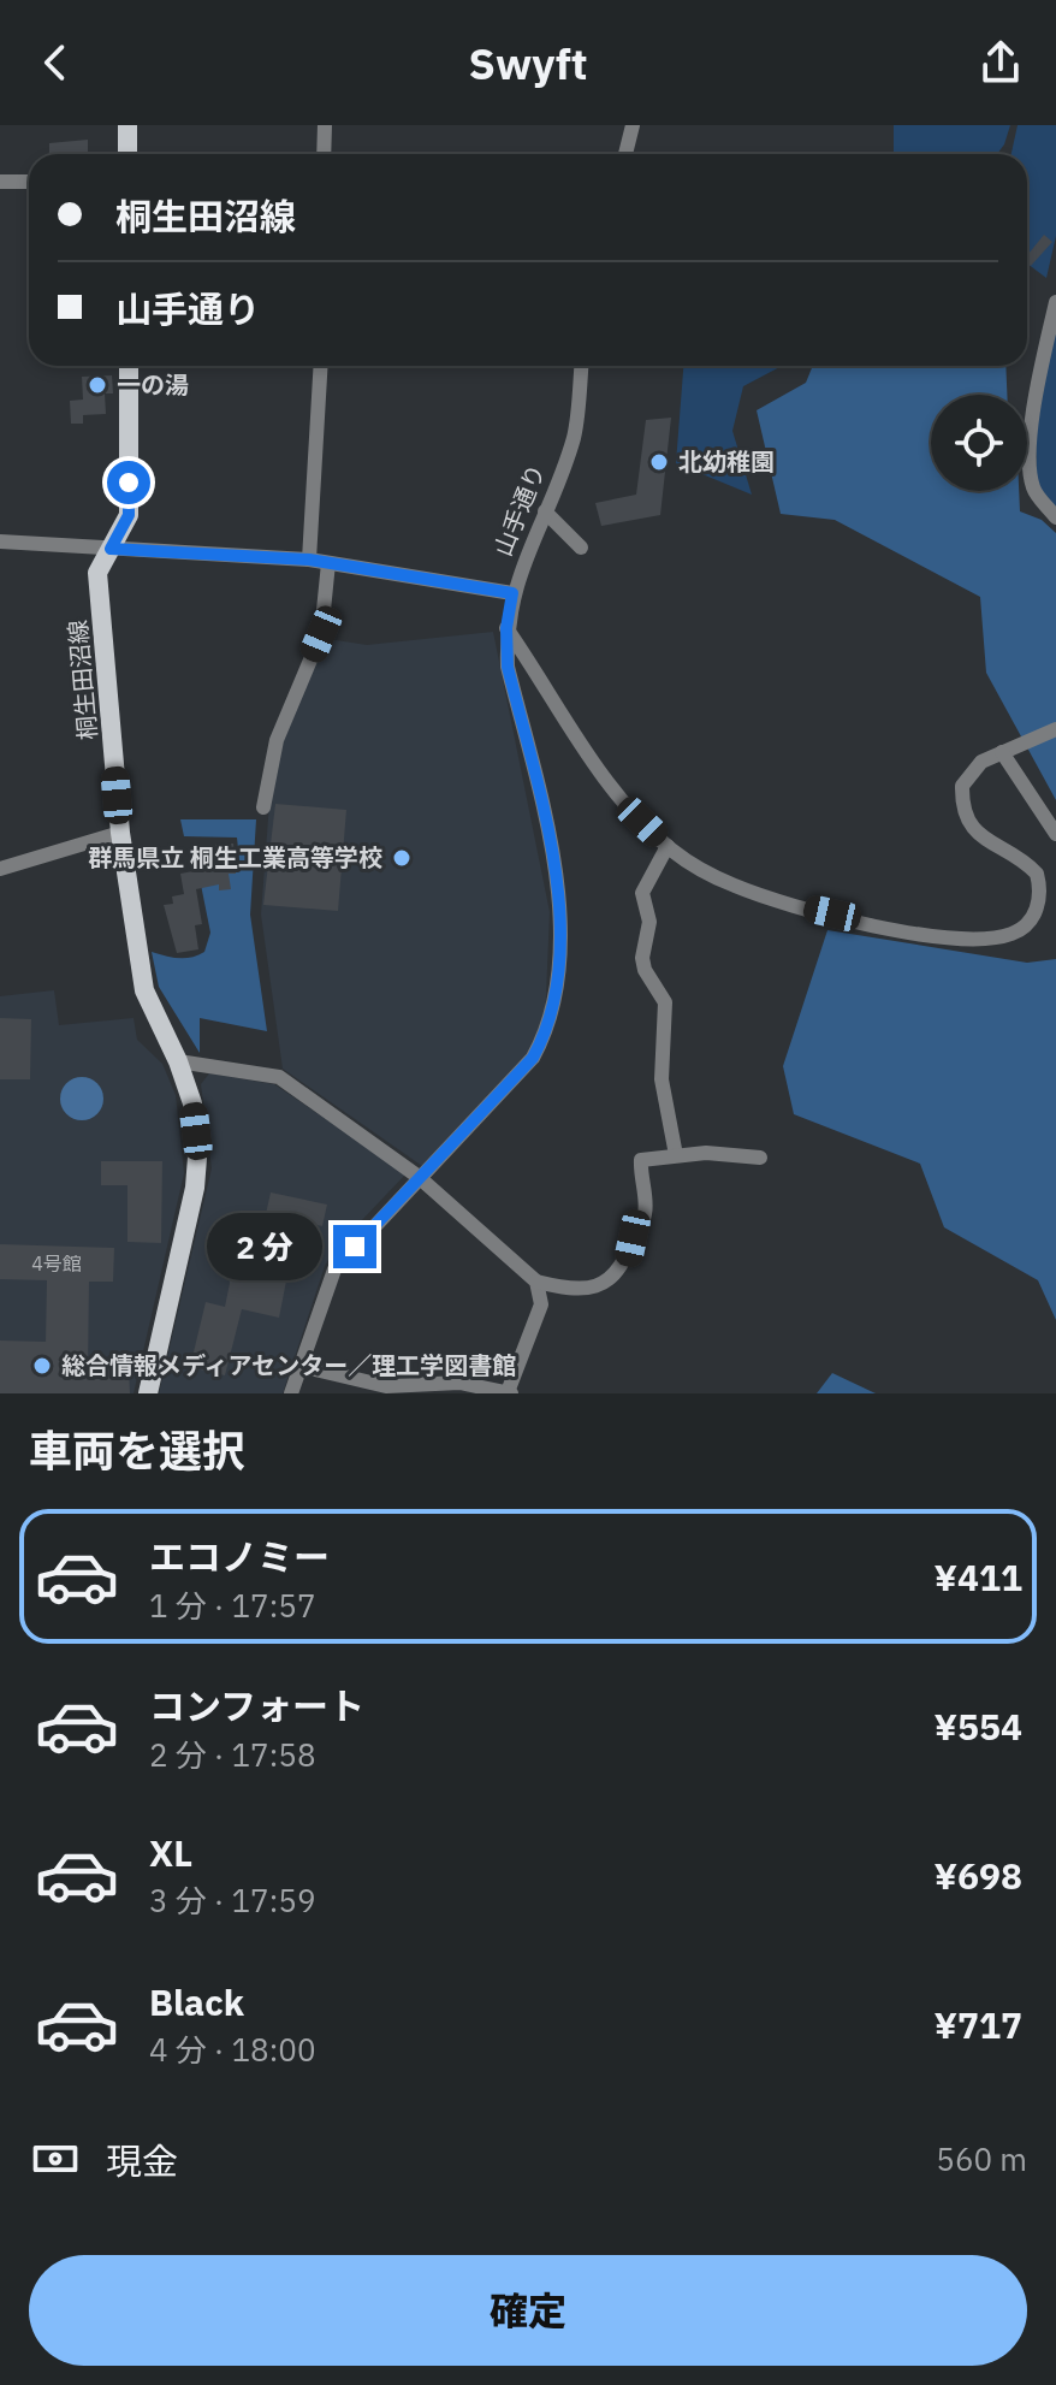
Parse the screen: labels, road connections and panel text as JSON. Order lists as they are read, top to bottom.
{
  "streets": {
    "main road": ["桐生田沼線"],
    "street": ["山手通り"]
  },
  "places": [
    "一の湯",
    "北幼稚園",
    "群馬県立 桐生工業高等学校",
    "総合情報メディアセンター／理工学図書館"
  ],
  "house_numbers": ["4号館"],
  "page": {
    "header": "Swyft",
    "banner": ["桐生田沼線", "山手通り"],
    "bubble": "2 分",
    "heading": "車両を選択",
    "list": [
      {
        "name": "エコノミー",
        "note": "1 分 · 17:57",
        "value": "¥411"
      },
      {
        "name": "コンフォート",
        "note": "2 分 · 17:58",
        "value": "¥554"
      },
      {
        "name": "XL",
        "note": "3 分 · 17:59",
        "value": "¥698"
      },
      {
        "name": "Black",
        "note": "4 分 · 18:00",
        "value": "¥717"
      }
    ],
    "pay": ["現金", "560 m"],
    "buttons": "確定"
  }
}
